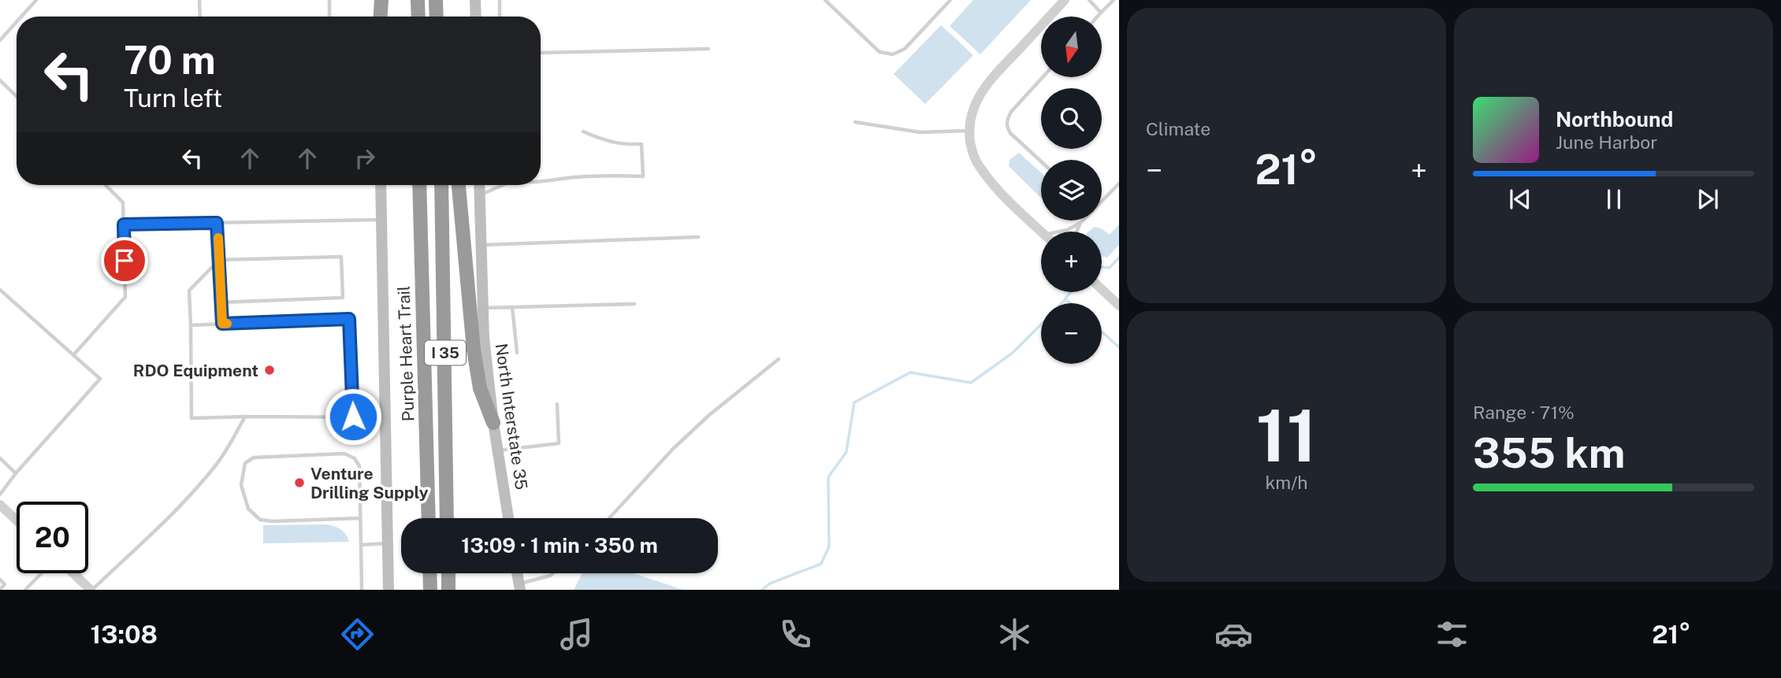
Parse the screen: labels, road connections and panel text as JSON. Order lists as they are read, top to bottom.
{
  "streets": {
    "highway": ["I 35", "Purple Heart Trail"],
    "main road": ["North Interstate 35"]
  },
  "places": ["RDO Equipment", "Venture Drilling Supply"],
  "north": "bottom",
  "page": {
    "tile": [
      "Climate",
      ["11", "km/h"],
      ["Range · 71%", "355 km"]
    ],
    "map_buttons": ["+", "−"],
    "turn": ["70 m", "Turn left"],
    "song": ["Northbound", "June Harbor"],
    "heat": ["−", "21°", "+"],
    "limit": "20",
    "trip": "13:09 · 1 min · 350 m",
    "tabs": ["13:08", "21°"]
  }
}
